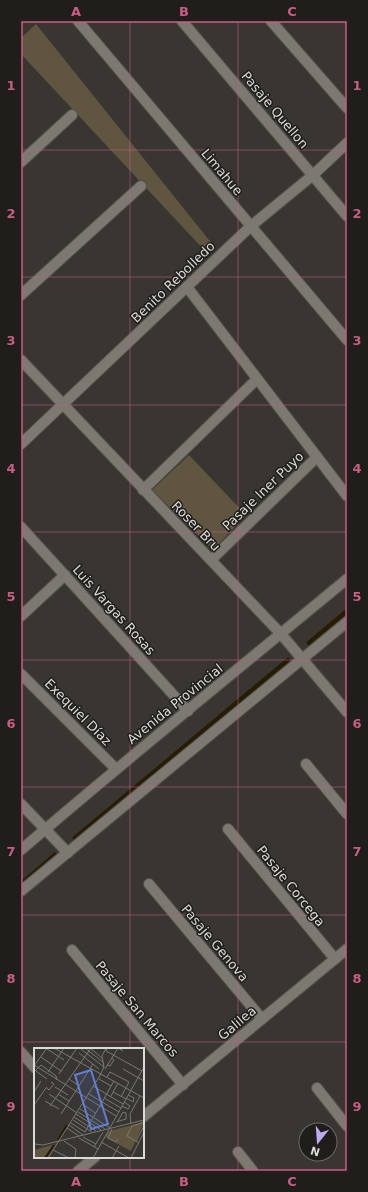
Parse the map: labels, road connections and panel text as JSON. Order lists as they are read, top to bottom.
{
  "streets": {
    "street": [
      "Pasaje Quellon",
      "Limahue",
      "Benito Rebolledo",
      "Pasaje Iner Puyo",
      "Roser Bru",
      "Luis Vargas Rosas",
      "Avenida Provincial",
      "Exequiel Díaz",
      "Pasaje Corcega",
      "Pasaje Genova",
      "Pasaje San Marcos",
      "Galilea"
    ]
  },
  "crossings": [
    ["Pasaje Quellon", "Benito Rebolledo"],
    ["Limahue", "Benito Rebolledo"],
    ["Benito Rebolledo", "Roser Bru"],
    ["Pasaje Iner Puyo", "Roser Bru"],
    ["Roser Bru", "Avenida Provincial"],
    ["Luis Vargas Rosas", "Avenida Provincial"],
    ["Avenida Provincial", "Exequiel Díaz"],
    ["Pasaje Corcega", "Galilea"],
    ["Pasaje Genova", "Galilea"],
    ["Pasaje San Marcos", "Galilea"]
  ],
  "north": "bottom",
  "grid": {
    "columns": ["A", "B", "C"],
    "rows": [
      "1",
      "2",
      "3",
      "4",
      "5",
      "6",
      "7",
      "8",
      "9"
    ]
  }
}
